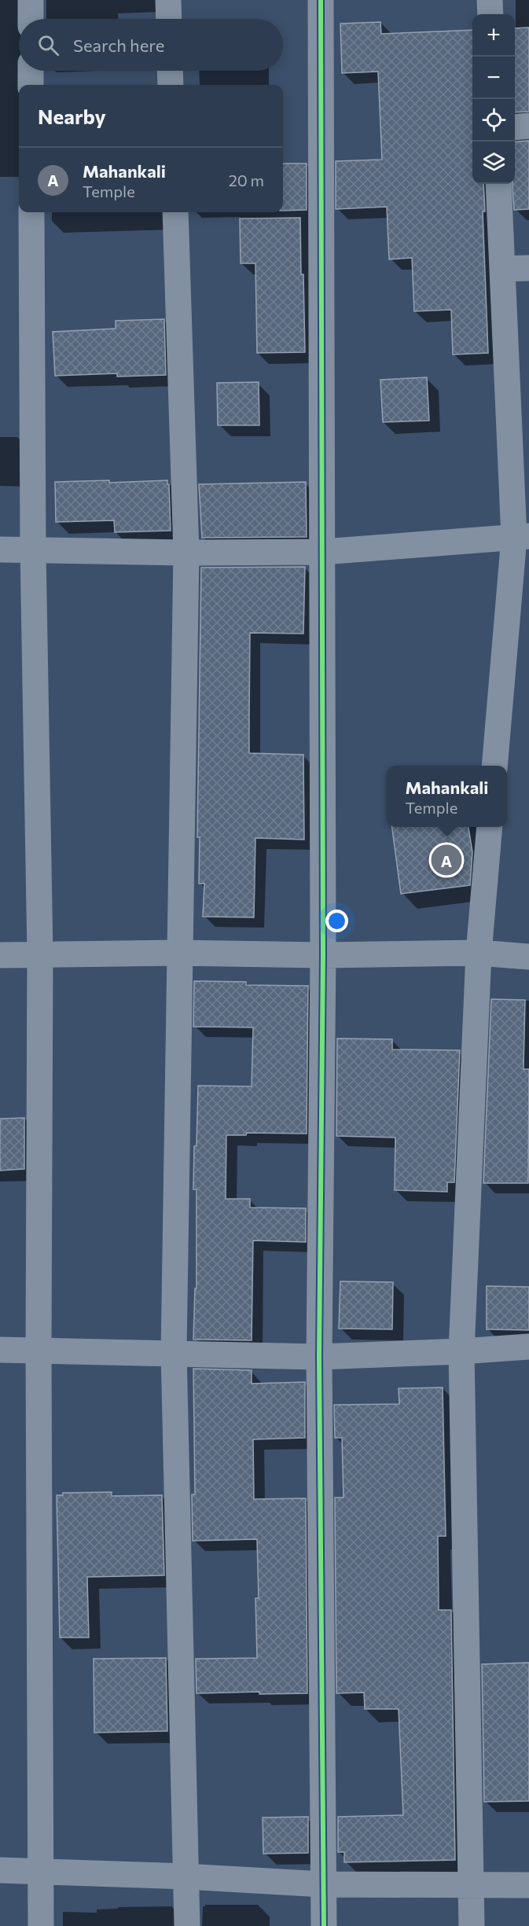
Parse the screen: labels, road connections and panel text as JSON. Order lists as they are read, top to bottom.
{
  "page": {
    "map_buttons": ["+", "−"],
    "search": "Search here",
    "heading": "Nearby",
    "list": [
      {
        "mark": "A",
        "name": "Mahankali",
        "note": "Temple",
        "value": "20 m"
      }
    ],
    "popup": ["Mahankali", "Temple"],
    "pins": "A"
  }
}
